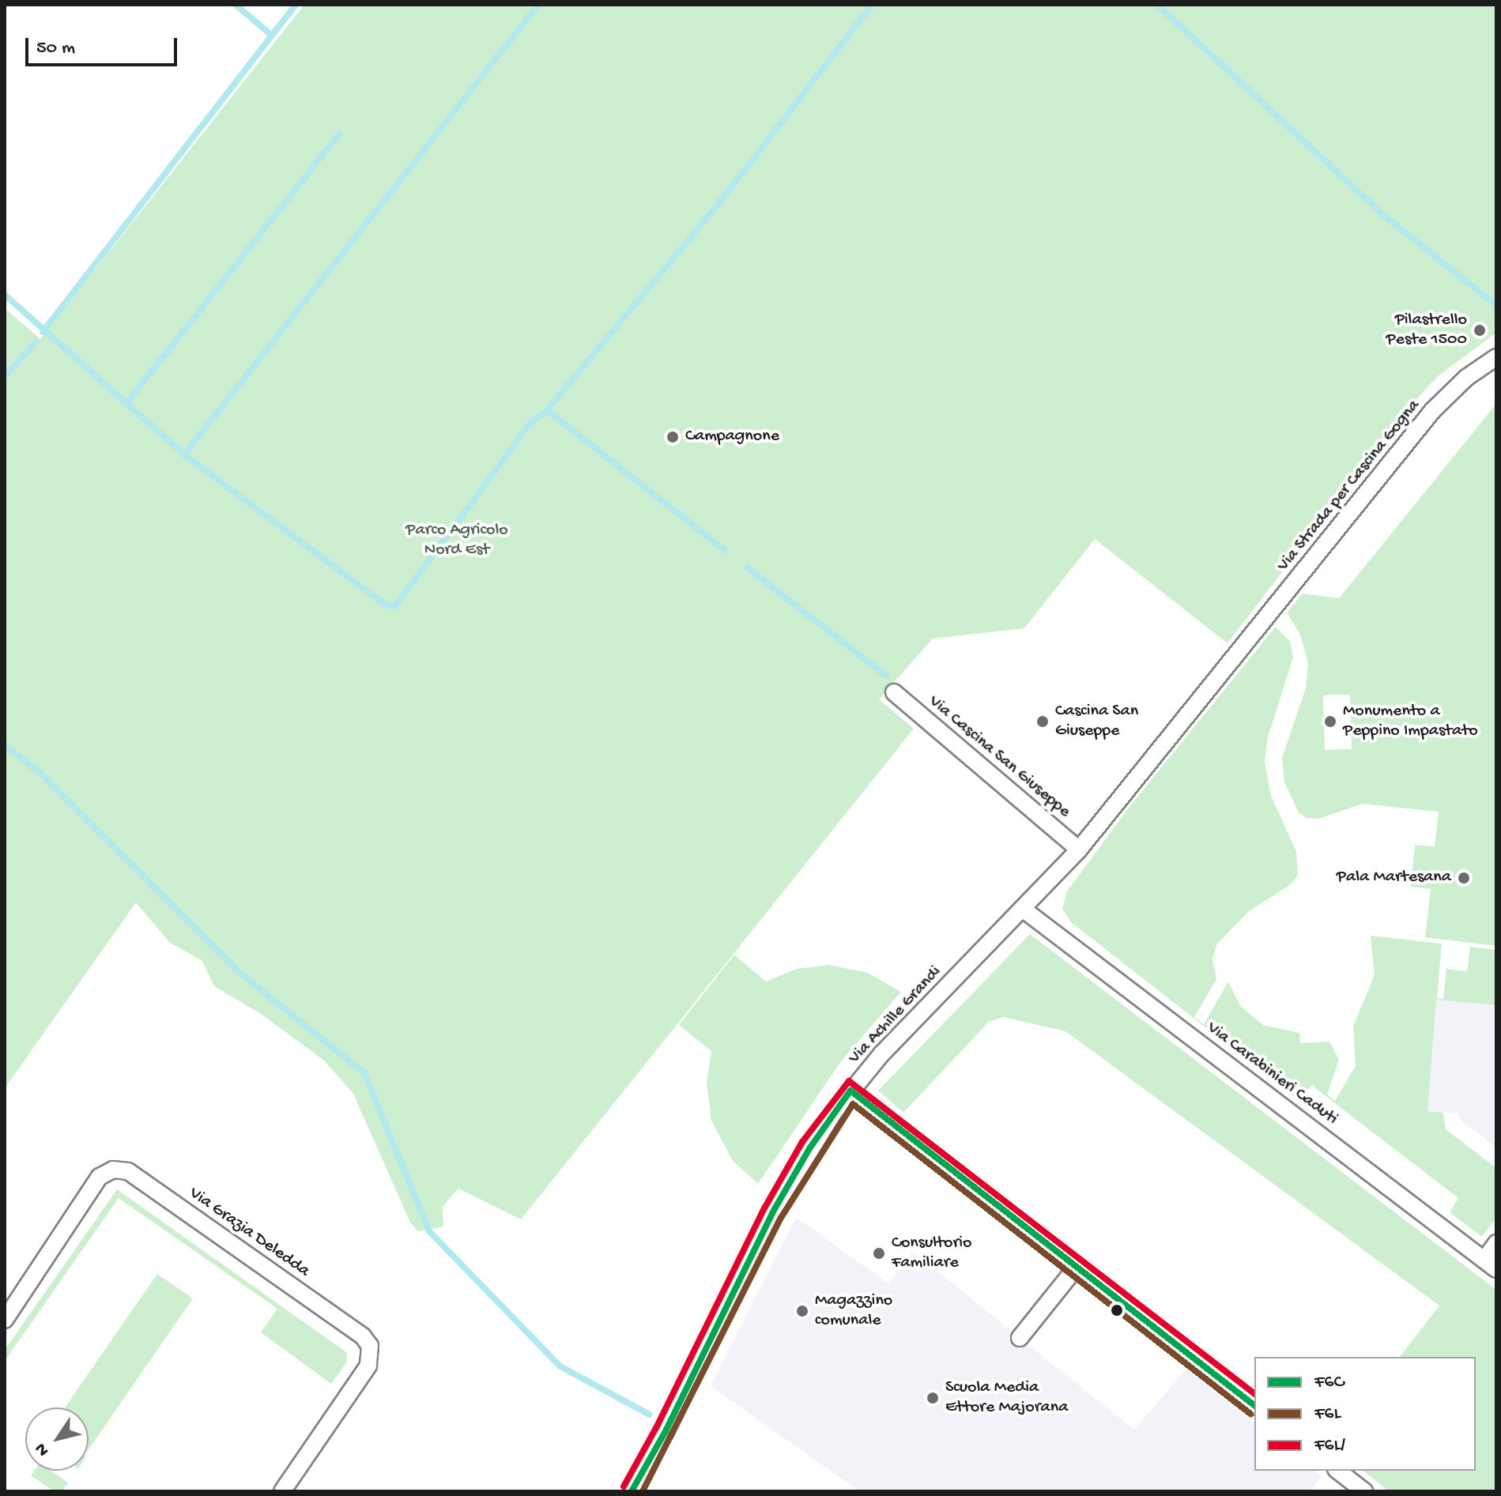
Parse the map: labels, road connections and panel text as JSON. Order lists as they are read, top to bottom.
{
  "streets": {
    "street": [
      "Via Strada per Cascina Gogna",
      "Via Cascina San Giuseppe",
      "Via Achille Grandi",
      "Via Carabinieri Caduti",
      "Via Grazia Deledda"
    ]
  },
  "crossings": [
    ["Via Strada per Cascina Gogna", "Via Achille Grandi"],
    ["Via Cascina San Giuseppe", "Via Achille Grandi"],
    ["Via Achille Grandi", "Via Carabinieri Caduti"]
  ],
  "parks": ["Parco Agricolo Nord Est"],
  "places": [
    "Pilastrello Peste 1500",
    "Campagnone",
    "Cascina San Giuseppe",
    "Monumento a Peppino Impastato",
    "Pala Martesana",
    "Consultorio Familiare",
    "Magazzino comunale",
    "Scuola Media Ettore Majorana"
  ],
  "lines": ["transit line F6L/", "transit line F6C", "transit line F6L"],
  "legend": ["F6C", "F6L", "F6L/"],
  "scale_bar": "50 m",
  "north": "bottom left"
}
